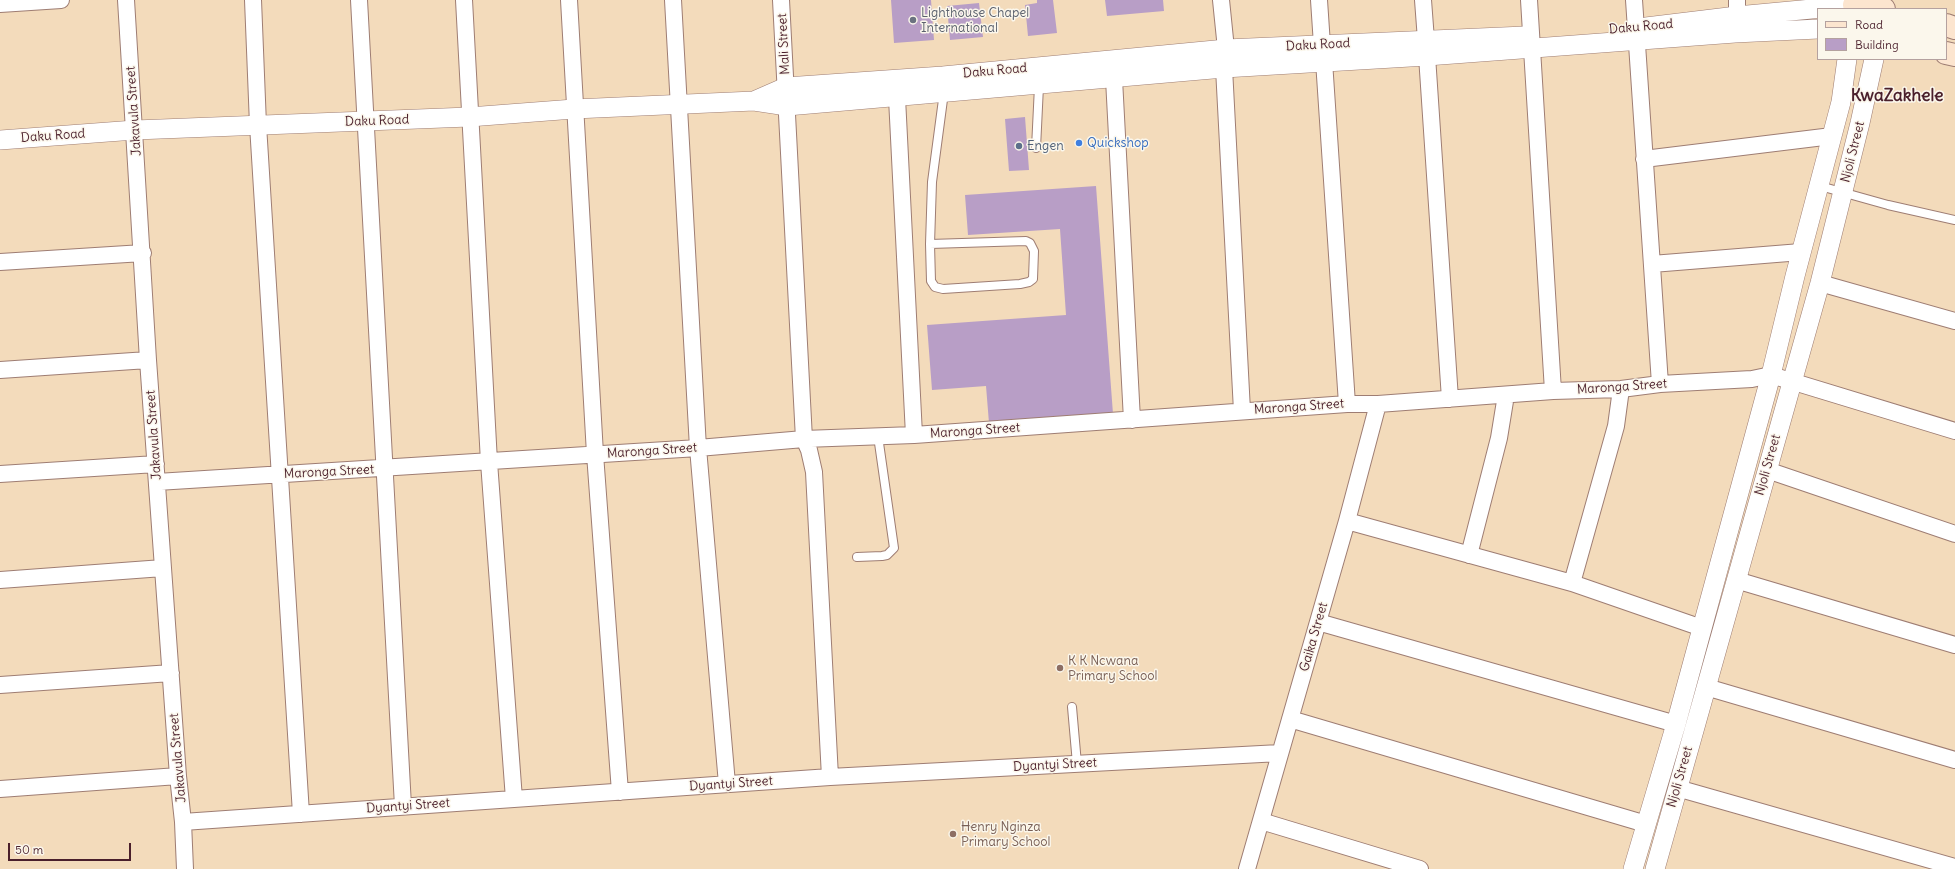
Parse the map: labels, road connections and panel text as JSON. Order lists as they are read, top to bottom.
{
  "streets": {
    "main road": ["Daku Road"],
    "street": [
      "Mali Street",
      "Jakavula Street",
      "Njoli Street",
      "Maronga Street",
      "Gaika Street",
      "Dyantyi Street"
    ]
  },
  "crossings": [
    ["Daku Road", "Mali Street"],
    ["Daku Road", "Jakavula Street"],
    ["Mali Street", "Maronga Street"],
    ["Mali Street", "Dyantyi Street"],
    ["Jakavula Street", "Maronga Street"],
    ["Jakavula Street", "Dyantyi Street"],
    ["Njoli Street", "Maronga Street"],
    ["Maronga Street", "Gaika Street"],
    ["Gaika Street", "Dyantyi Street"]
  ],
  "districts": ["KwaZakhele"],
  "places": [
    "Lighthouse Chapel International",
    "Quickshop",
    "Engen",
    "K K Ncwana Primary School",
    "Henry Nginza Primary School"
  ],
  "legend": ["Road", "Building"],
  "scale_bar": "50 m"
}
